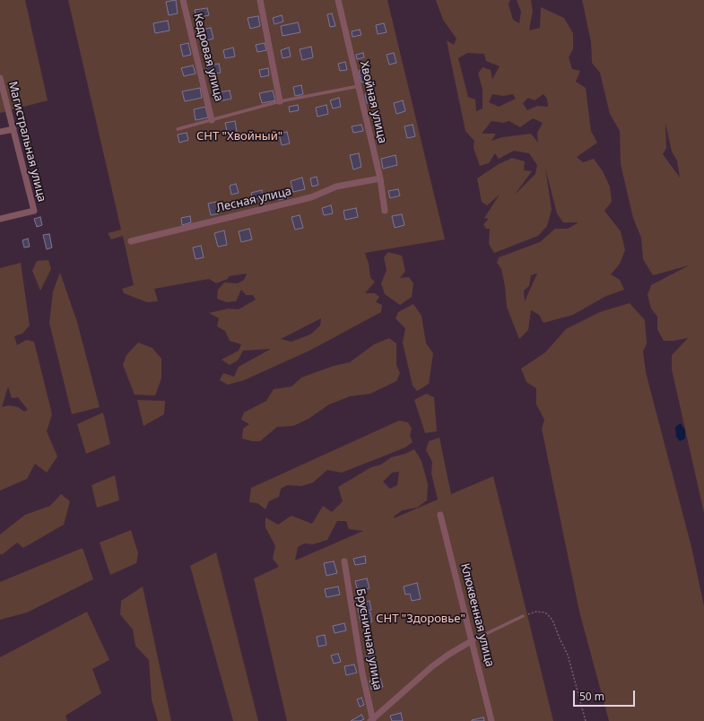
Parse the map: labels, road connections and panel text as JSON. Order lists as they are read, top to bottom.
{
  "streets": {
    "street": [
      "Кедровая улица",
      "Хвойная улица",
      "Магистральная улица",
      "Лесная улица",
      "Клюквенная улица",
      "Брусничная улица"
    ]
  },
  "crossings": [
    ["Хвойная улица", "Лесная улица"]
  ],
  "parks": ["СНТ \"Хвойный\"", "СНТ \"Здоровье\""],
  "scale_bar": "50 m"
}
